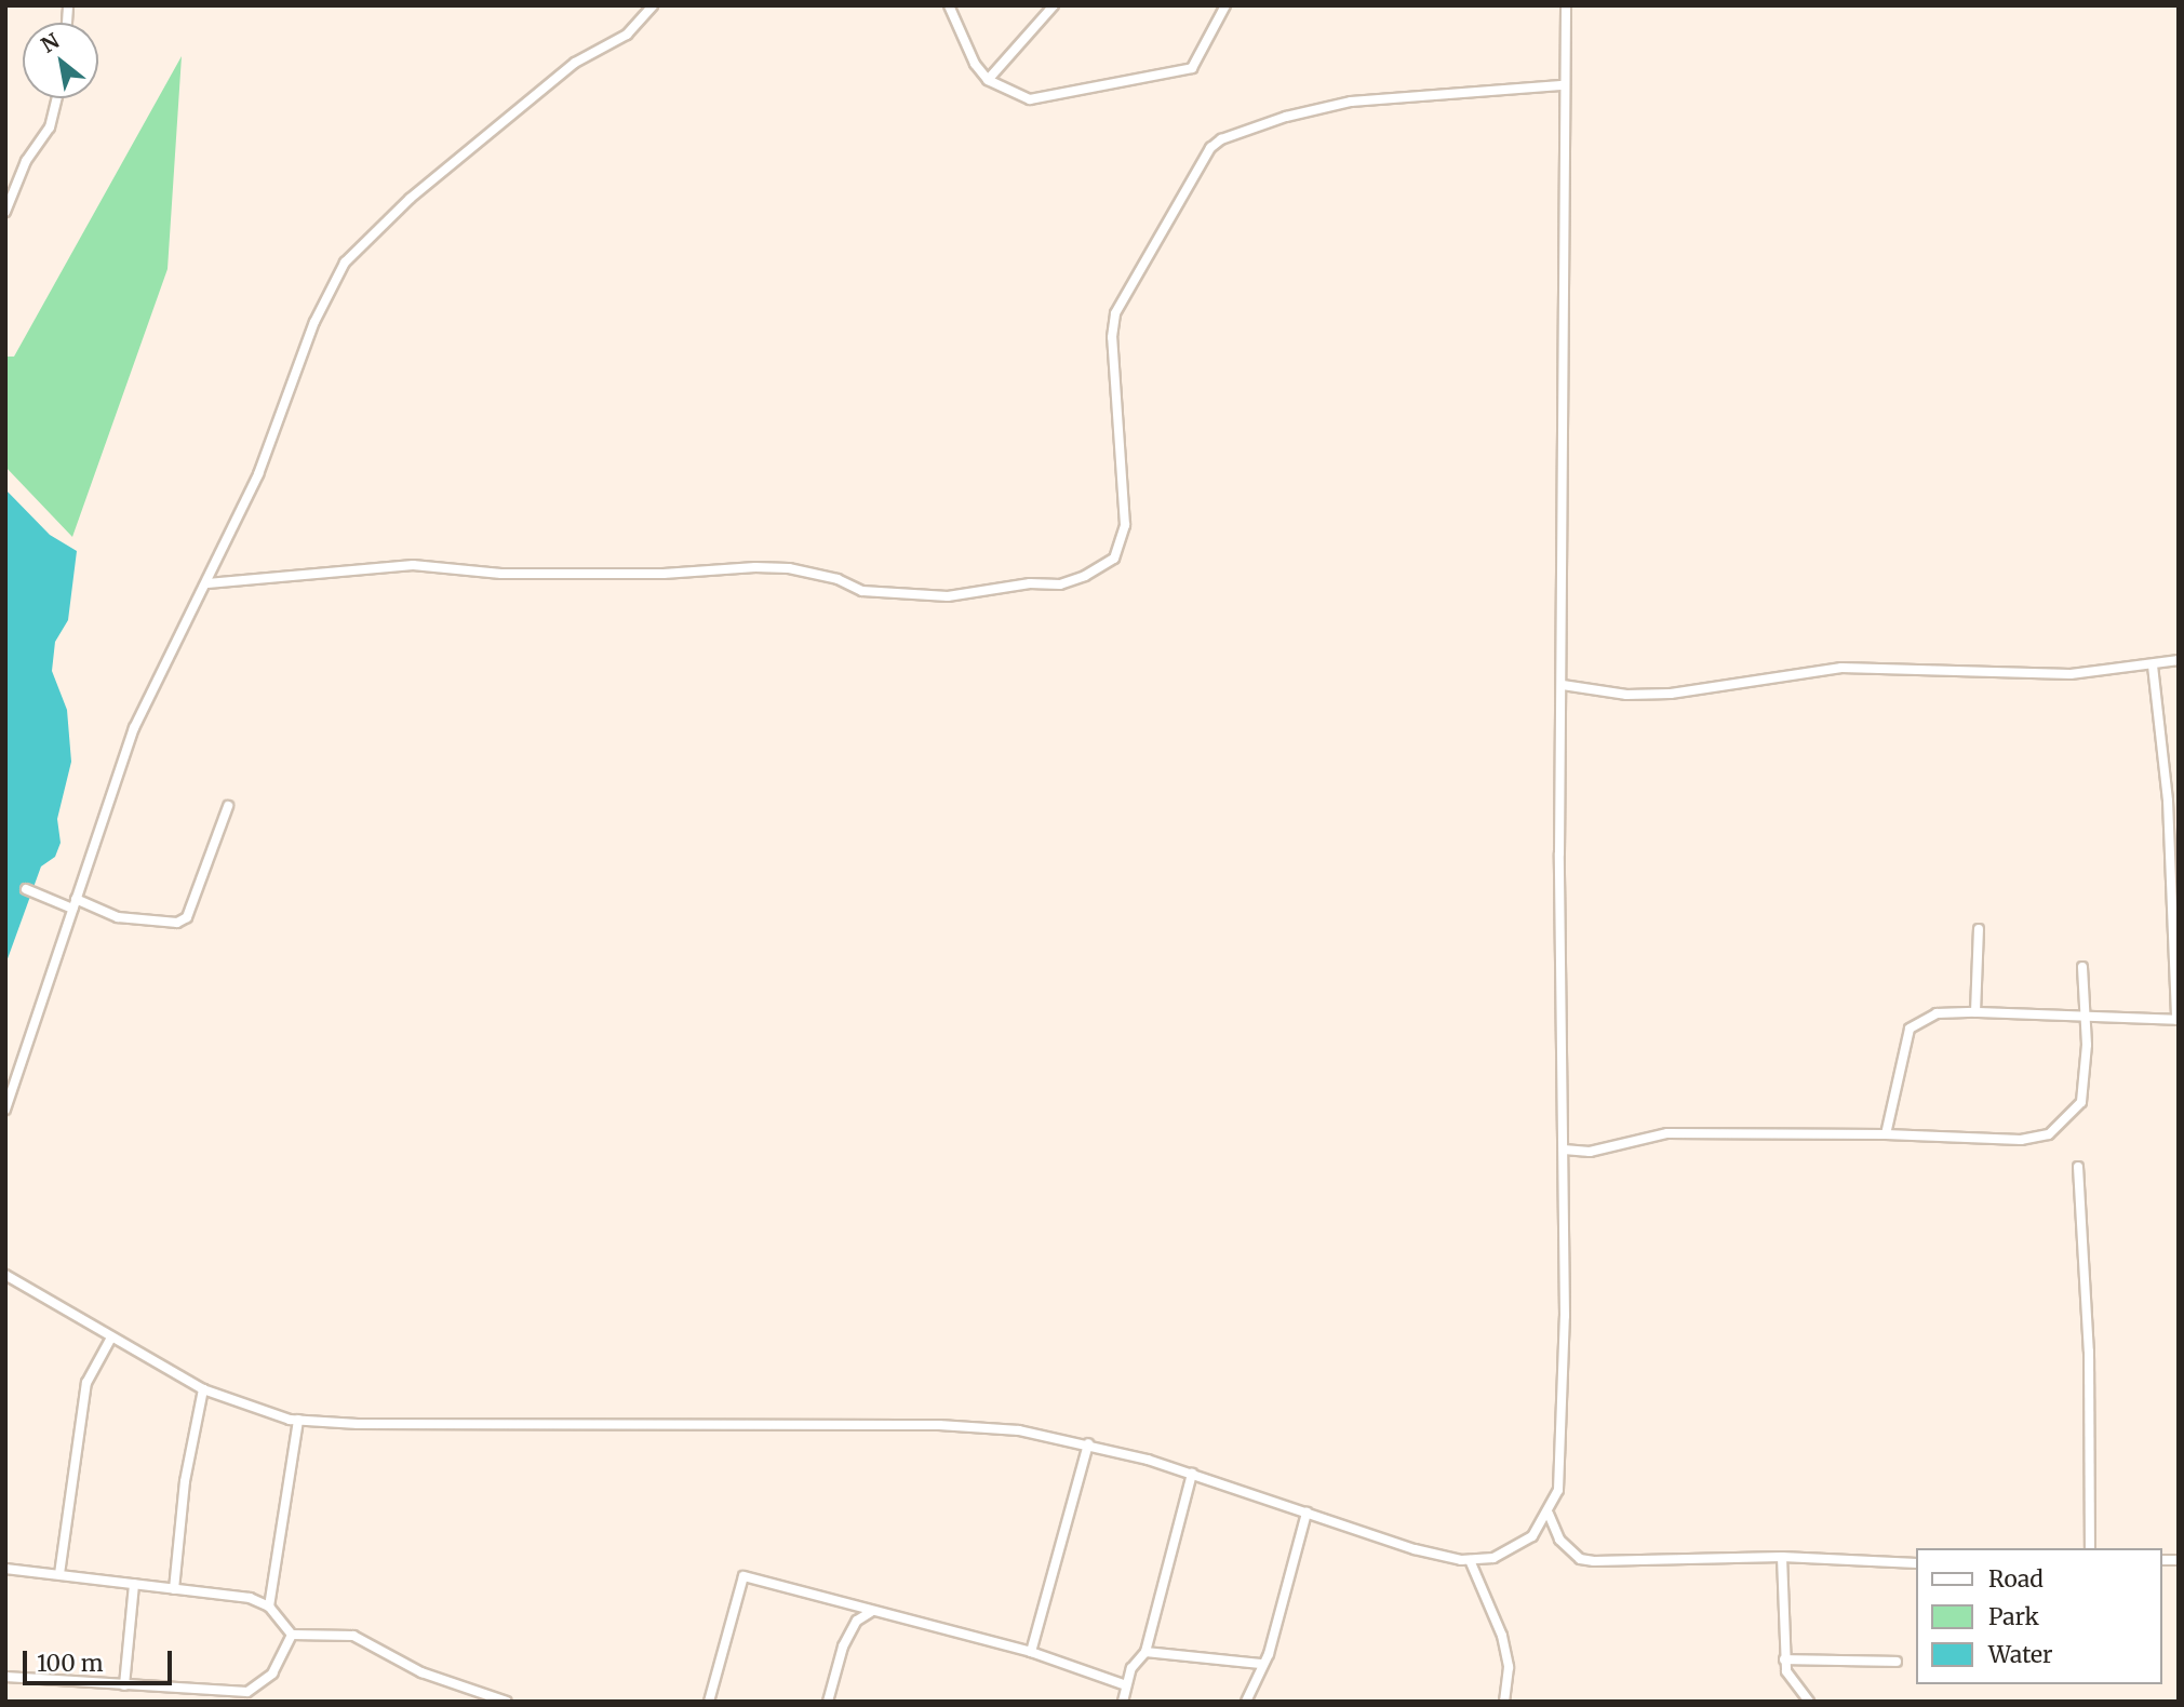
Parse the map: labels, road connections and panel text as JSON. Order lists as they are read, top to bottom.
{
  "legend": ["Road", "Park", "Water"],
  "scale_bar": "100 m",
  "north": "top left"
}
